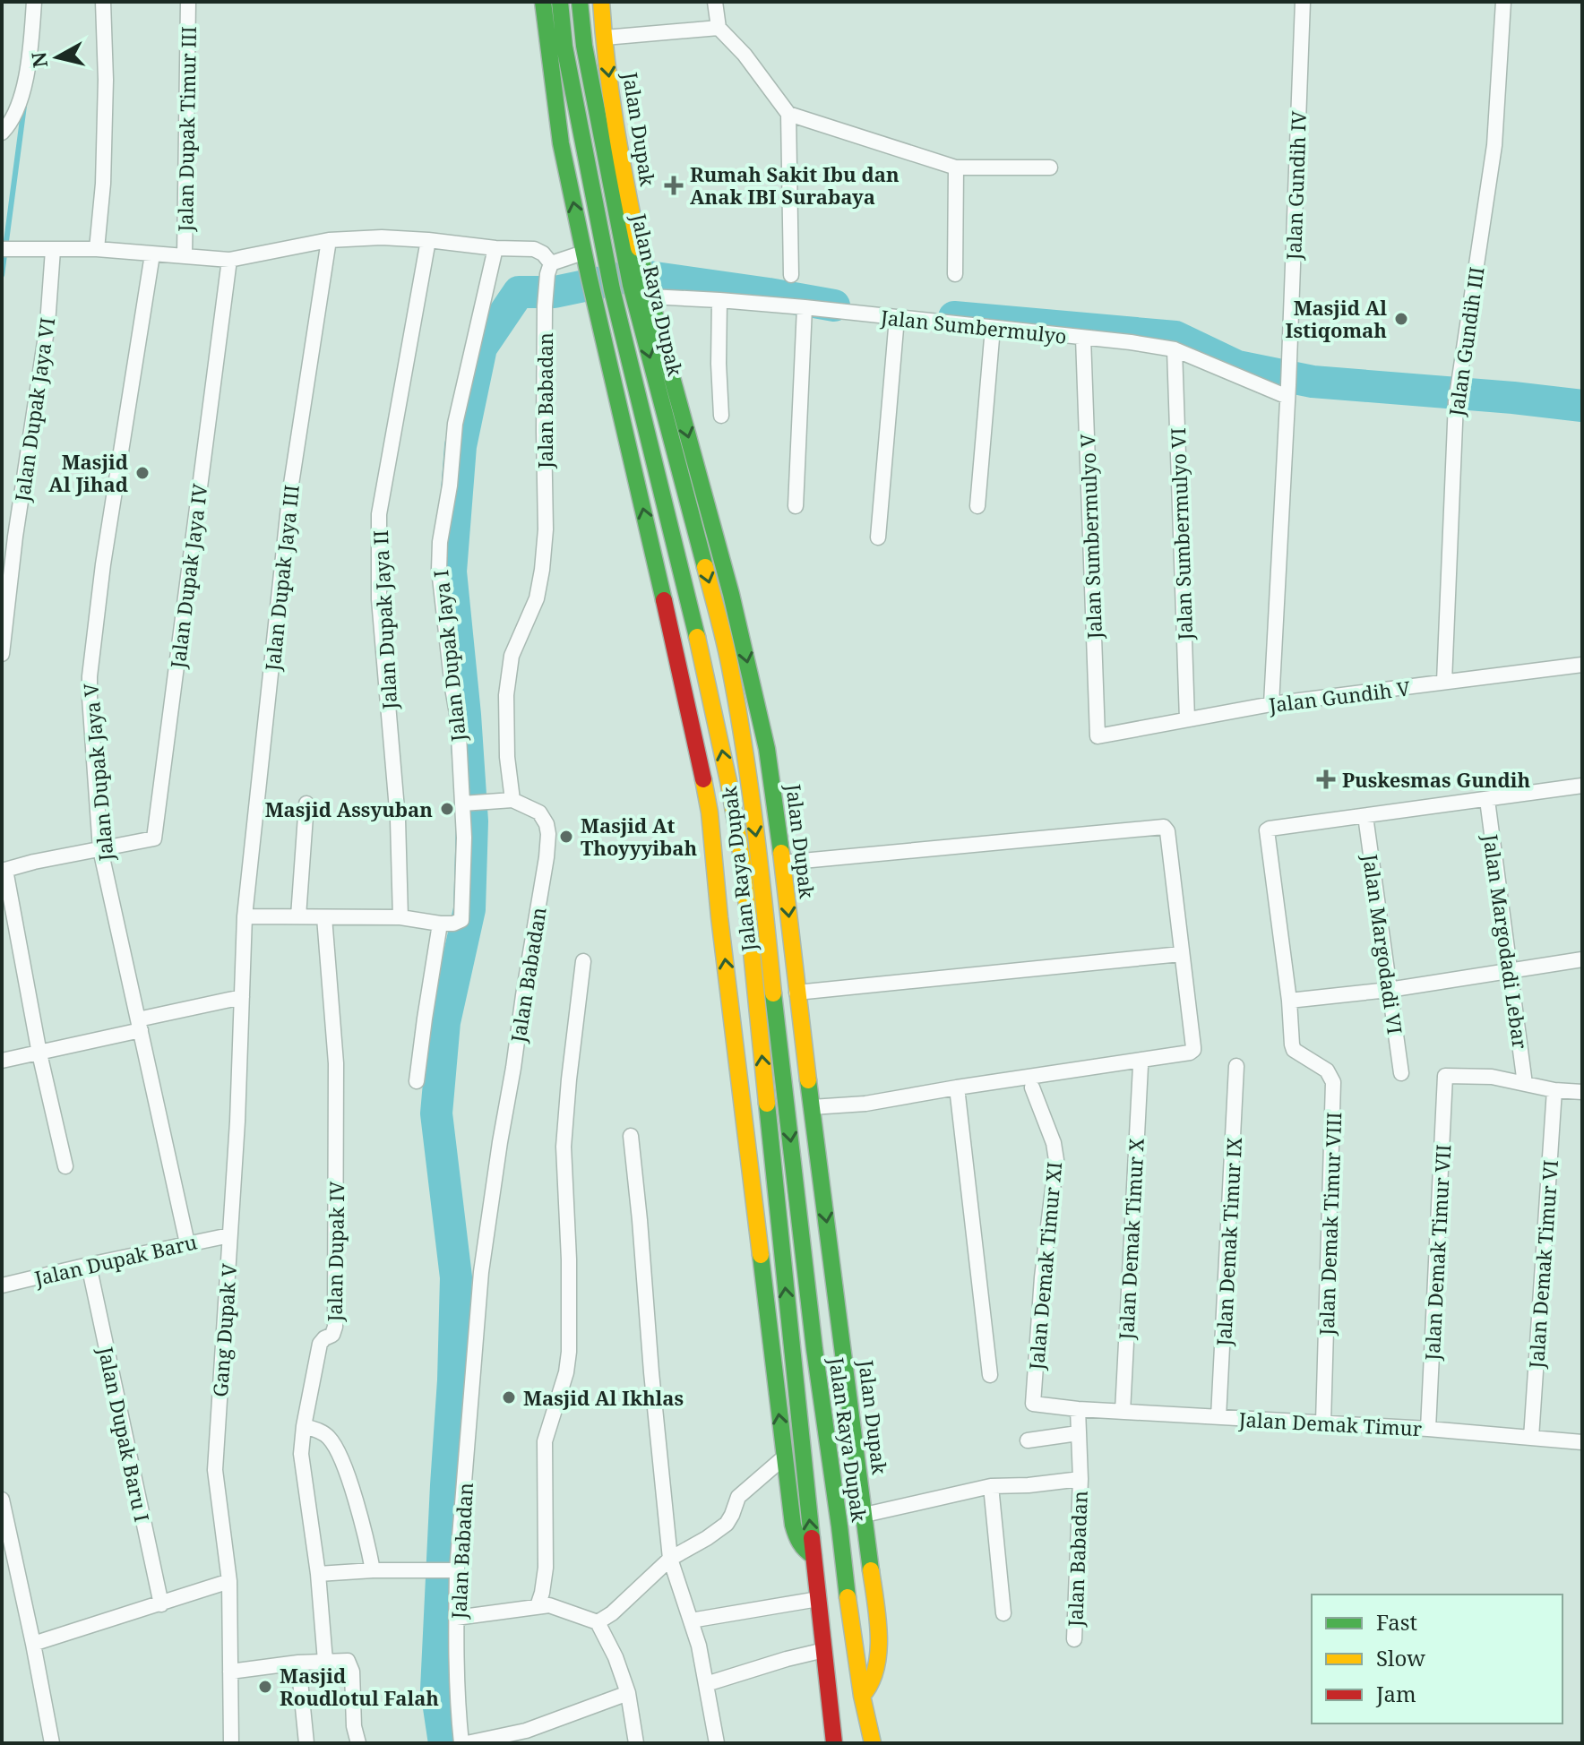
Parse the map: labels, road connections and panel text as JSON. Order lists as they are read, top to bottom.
{
  "streets": {
    "main road": ["Jalan Dupak", "Jalan Raya Dupak"],
    "street": [
      "Jalan Dupak Timur III",
      "Jalan Gundih IV",
      "Jalan Sumbermulyo",
      "Jalan Gundih III",
      "Jalan Babadan",
      "Jalan Dupak Jaya VI",
      "Jalan Sumbermulyo VI",
      "Jalan Sumbermulyo V",
      "Jalan Dupak Jaya IV",
      "Jalan Dupak Jaya III",
      "Jalan Dupak Jaya II",
      "Jalan Dupak Jaya I",
      "Jalan Gundih V",
      "Jalan Dupak Jaya V",
      "Jalan Margodadi Lebar",
      "Jalan Margodadi VI",
      "Jalan Demak Timur VIII",
      "Jalan Demak Timur X",
      "Jalan Demak Timur IX",
      "Jalan Dupak IV",
      "Jalan Demak Timur VII",
      "Jalan Dupak Baru",
      "Jalan Demak Timur VI",
      "Jalan Demak Timur XI",
      "Gang Dupak V",
      "Jalan Demak Timur",
      "Jalan Dupak Baru I"
    ]
  },
  "crossings": [
    ["Jalan Dupak", "Jalan Raya Dupak"],
    ["Jalan Dupak", "Jalan Sumbermulyo"],
    ["Jalan Dupak", "Jalan Babadan"],
    ["Jalan Gundih IV", "Jalan Sumbermulyo"],
    ["Jalan Gundih IV", "Jalan Gundih V"],
    ["Jalan Sumbermulyo", "Jalan Sumbermulyo VI"],
    ["Jalan Sumbermulyo", "Jalan Sumbermulyo V"],
    ["Jalan Gundih III", "Jalan Gundih V"],
    ["Jalan Babadan", "Jalan Demak Timur XI"],
    ["Jalan Babadan", "Jalan Demak Timur"],
    ["Jalan Sumbermulyo VI", "Jalan Gundih V"],
    ["Jalan Sumbermulyo V", "Jalan Gundih V"],
    ["Jalan Dupak Jaya IV", "Jalan Dupak Jaya V"],
    ["Jalan Dupak Jaya III", "Gang Dupak V"],
    ["Jalan Dupak Jaya V", "Jalan Dupak Baru"],
    ["Jalan Margodadi Lebar", "Jalan Demak Timur VII"],
    ["Jalan Demak Timur VIII", "Jalan Demak Timur"],
    ["Jalan Demak Timur X", "Jalan Demak Timur"],
    ["Jalan Demak Timur IX", "Jalan Demak Timur"],
    ["Jalan Demak Timur VII", "Jalan Demak Timur"],
    ["Jalan Dupak Baru", "Gang Dupak V"],
    ["Jalan Dupak Baru", "Jalan Dupak Baru I"],
    ["Jalan Demak Timur VI", "Jalan Demak Timur"],
    ["Jalan Demak Timur XI", "Jalan Demak Timur"]
  ],
  "places": {
    "health": ["Rumah Sakit Ibu dan Anak IBI Surabaya", "Puskesmas Gundih"],
    "other": [
      "Masjid Al Istiqomah",
      "Masjid Al Jihad",
      "Masjid Assyuban",
      "Masjid At Thoyyyibah",
      "Masjid Al Ikhlas",
      "Masjid Roudlotul Falah"
    ]
  },
  "legend": ["Fast", "Slow", "Jam"],
  "north": "left"
}
